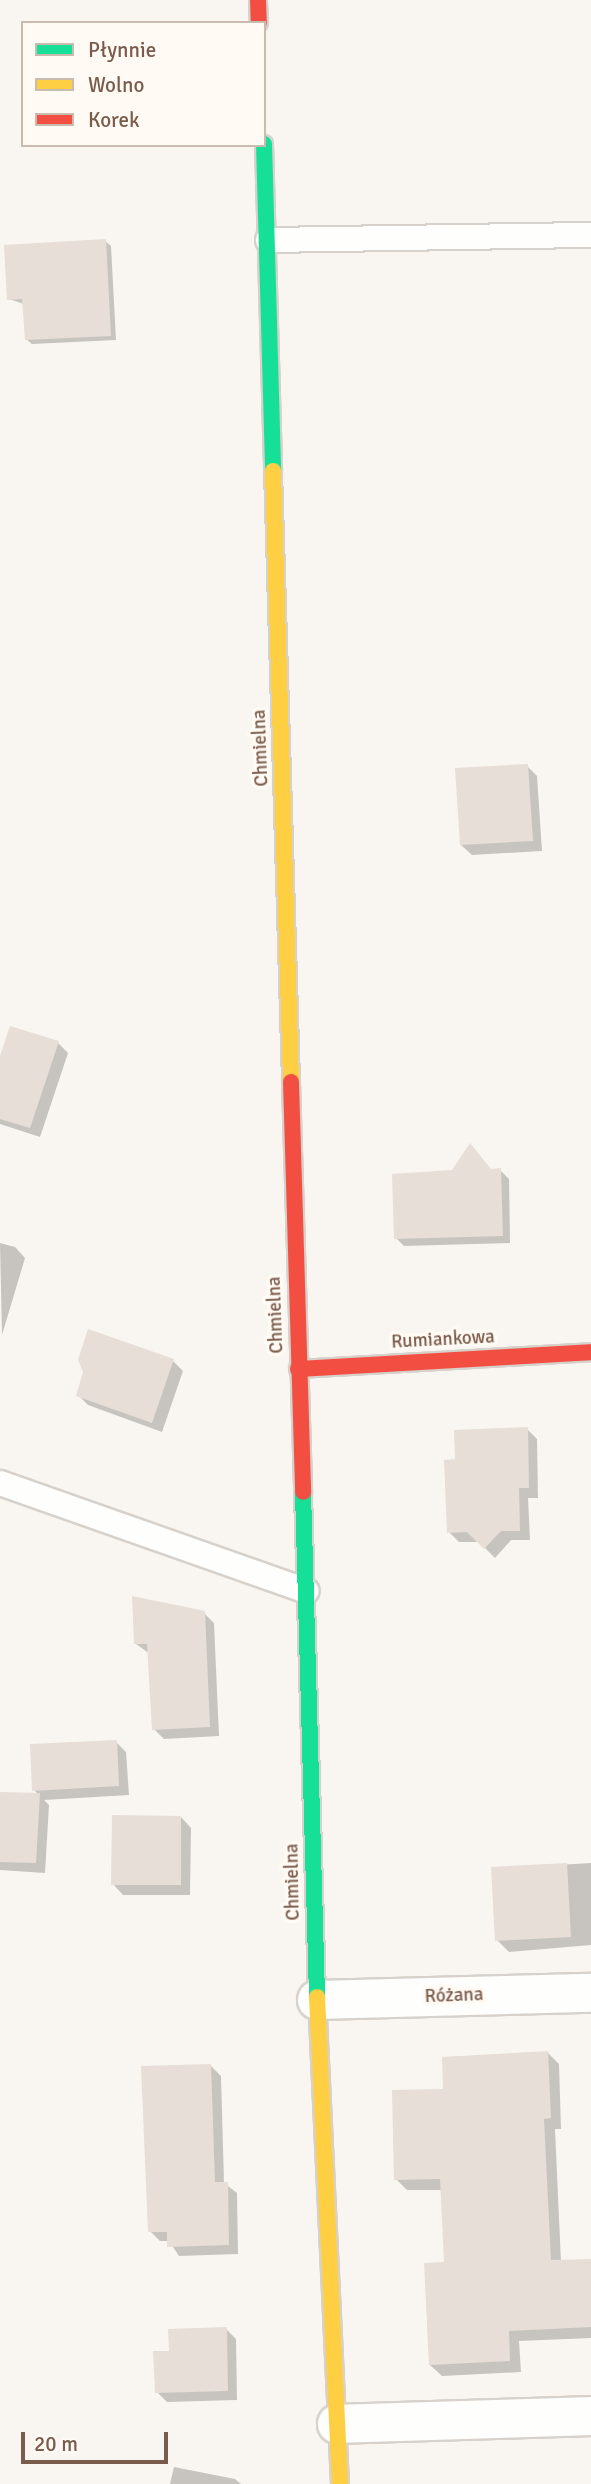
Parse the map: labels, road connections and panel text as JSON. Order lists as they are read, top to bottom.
{
  "streets": {
    "street": ["Chmielna", "Rumiankowa", "Różana"]
  },
  "crossings": [
    ["Chmielna", "Rumiankowa"],
    ["Chmielna", "Różana"]
  ],
  "legend": ["Płynnie", "Wolno", "Korek"],
  "scale_bar": "20 m"
}
